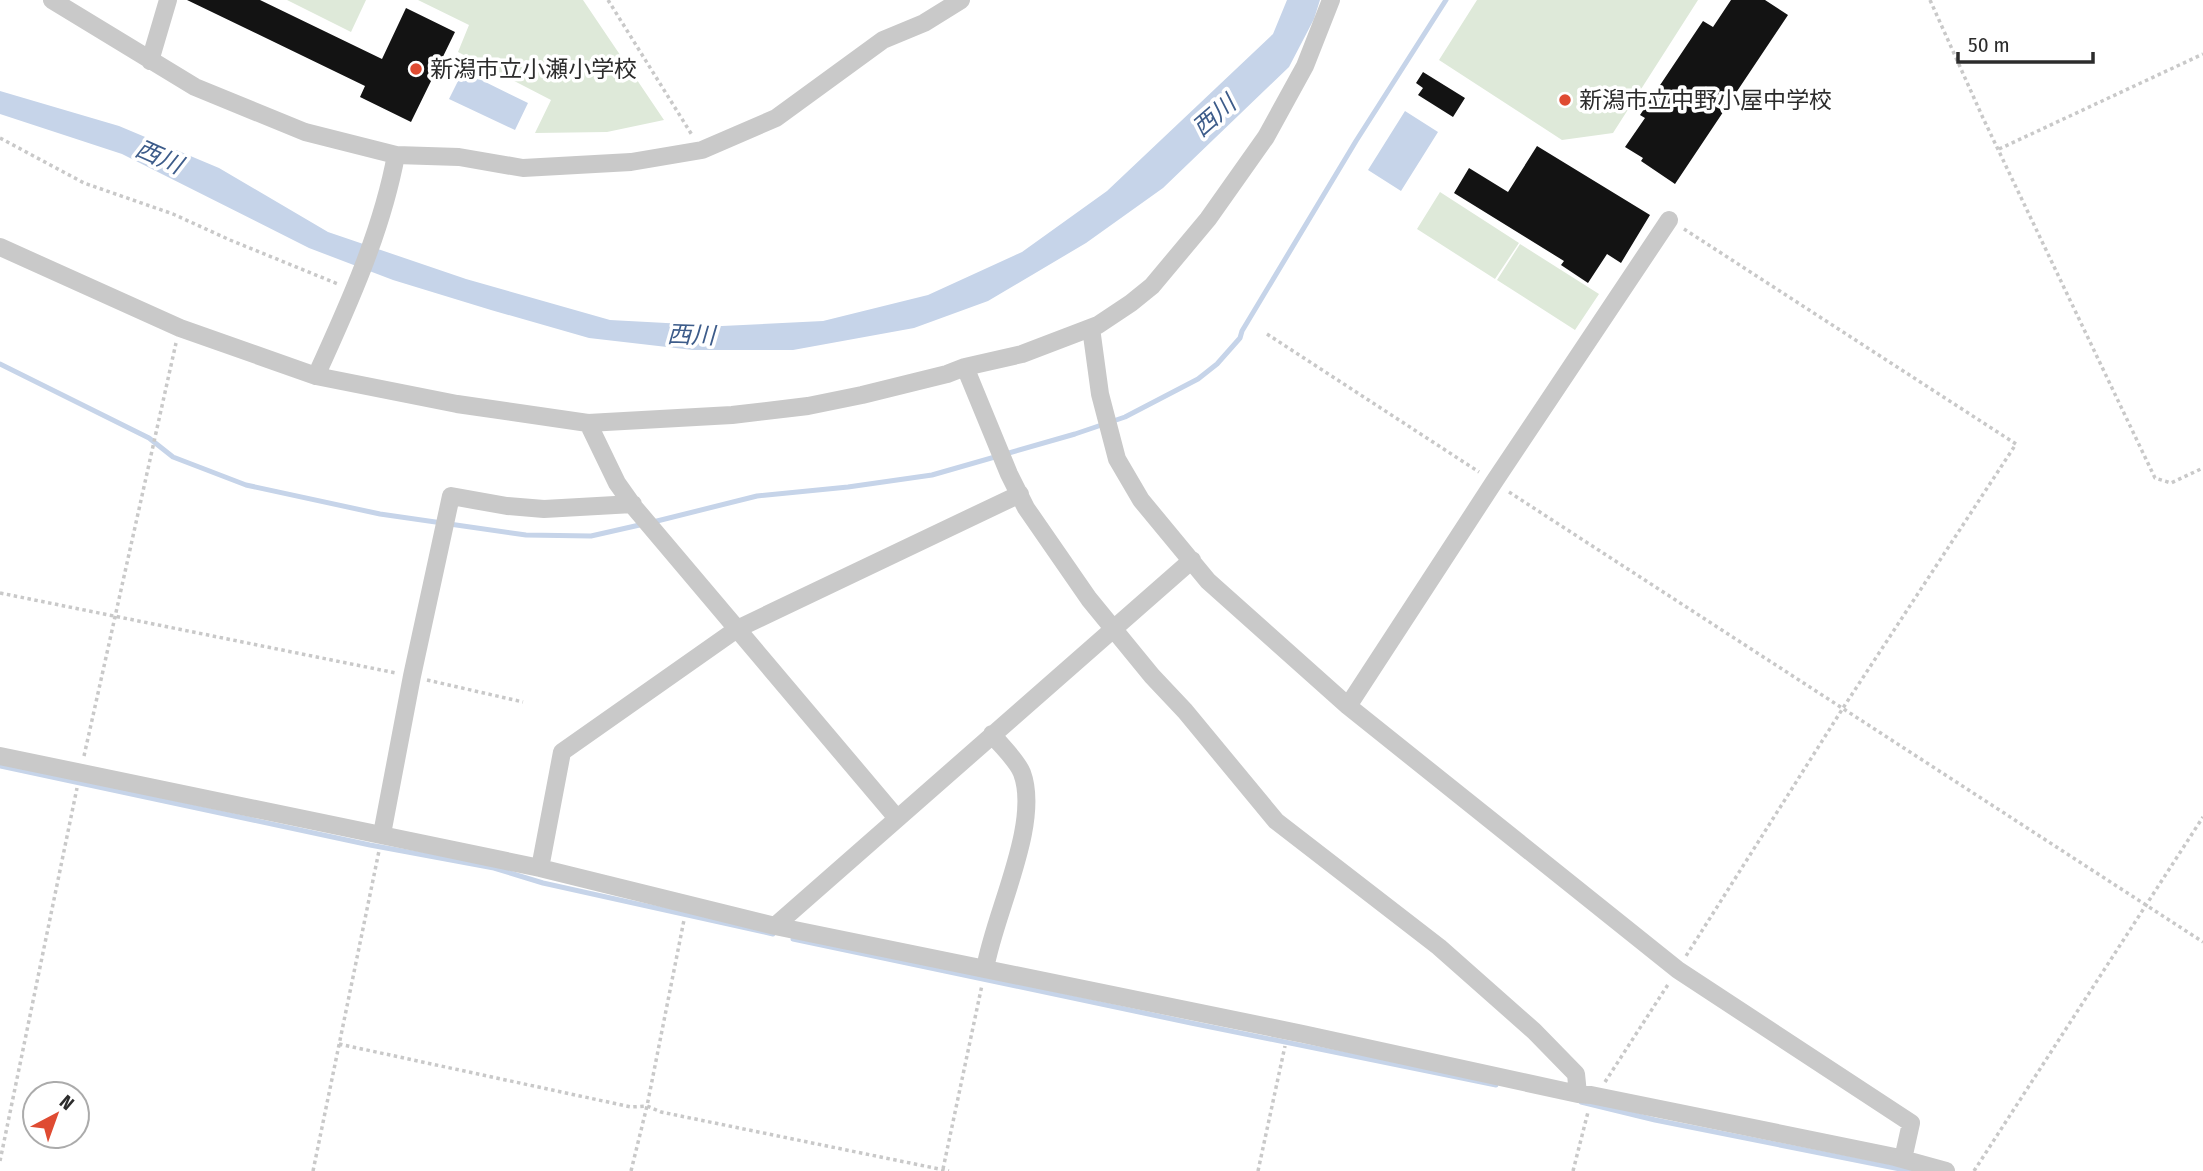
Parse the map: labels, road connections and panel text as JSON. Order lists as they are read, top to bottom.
{
  "water": ["西川"],
  "places": ["新潟市立小瀬小学校", "新潟市立中野小屋中学校"],
  "scale_bar": "50 m",
  "north": "top right"
}
